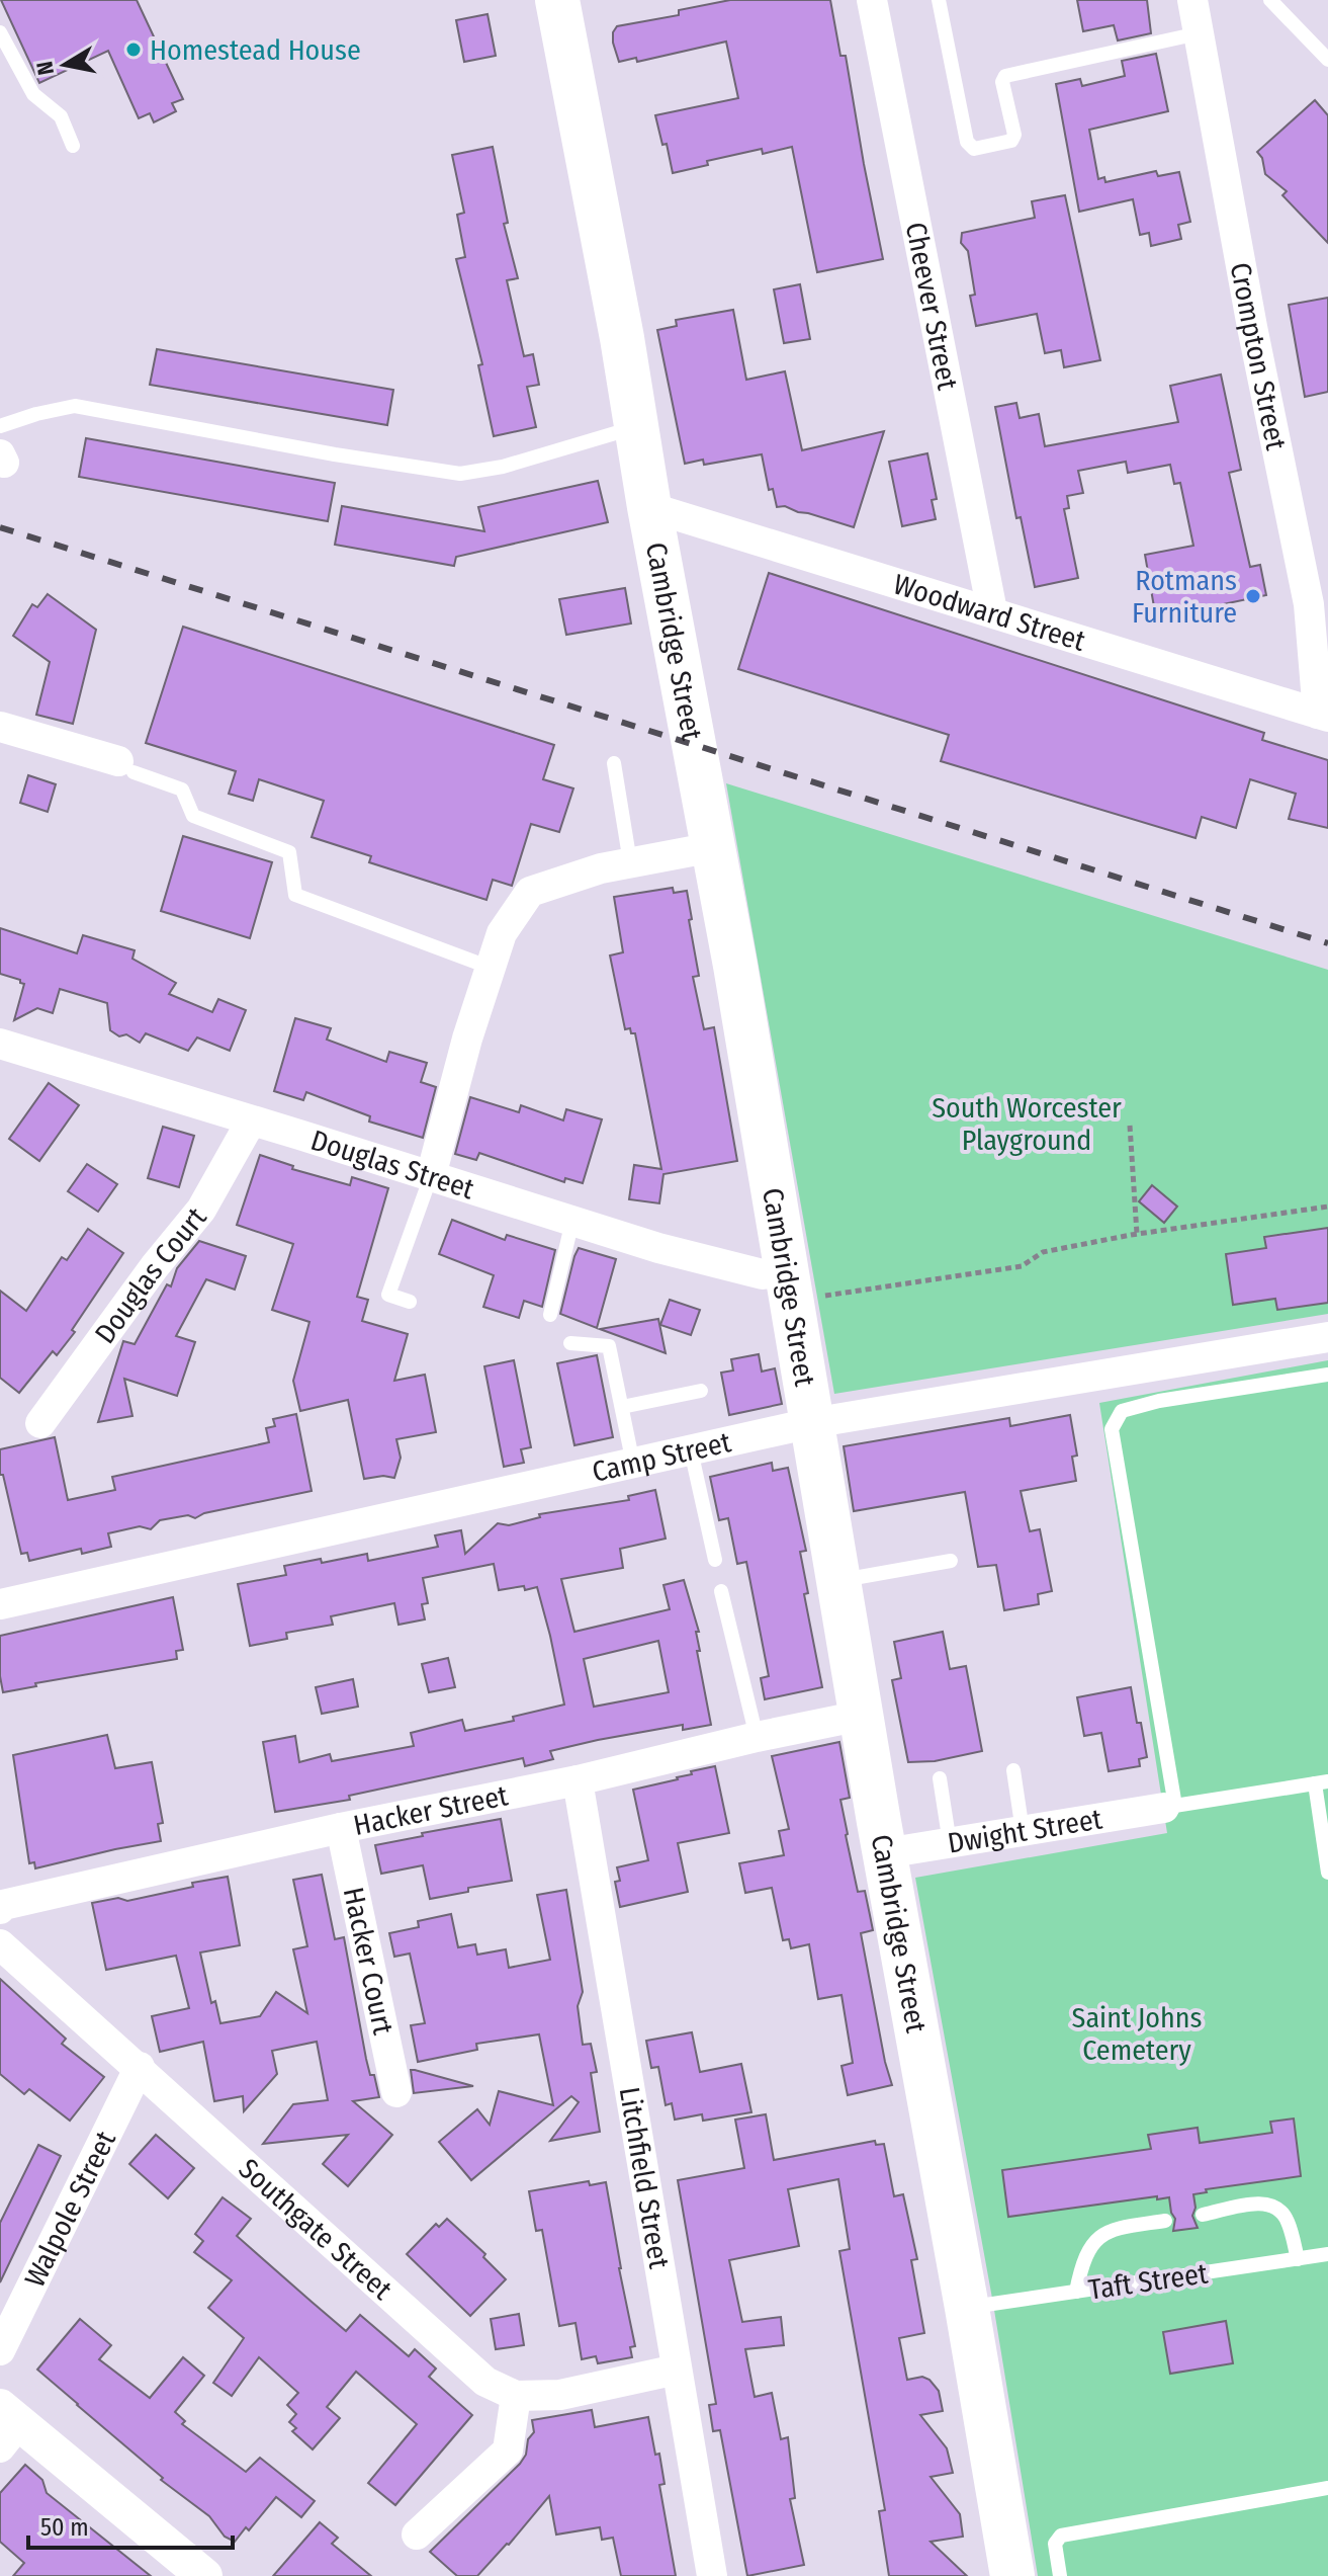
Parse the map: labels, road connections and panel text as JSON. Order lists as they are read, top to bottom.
{
  "streets": {
    "main road": ["Cambridge Street"],
    "street": [
      "Cheever Street",
      "Crompton Street",
      "Woodward Street",
      "Douglas Street",
      "Douglas Court",
      "Camp Street",
      "Hacker Street",
      "Dwight Street",
      "Hacker Court",
      "Litchfield Street",
      "Walpole Street",
      "Southgate Street"
    ],
    "lane": ["Taft Street"]
  },
  "crossings": [
    ["Cheever Street", "Woodward Street"],
    ["Crompton Street", "Woodward Street"],
    ["Woodward Street", "Cambridge Street"],
    ["Cambridge Street", "Douglas Street"],
    ["Cambridge Street", "Camp Street"],
    ["Cambridge Street", "Hacker Street"],
    ["Cambridge Street", "Dwight Street"],
    ["Cambridge Street", "Taft Street"],
    ["Douglas Street", "Douglas Court"],
    ["Hacker Street", "Hacker Court"],
    ["Hacker Street", "Litchfield Street"],
    ["Litchfield Street", "Southgate Street"],
    ["Walpole Street", "Southgate Street"]
  ],
  "parks": ["South Worcester Playground", "Saint Johns Cemetery"],
  "places": ["Homestead House", "Rotmans Furniture"],
  "scale_bar": "50 m",
  "north": "left"
}
